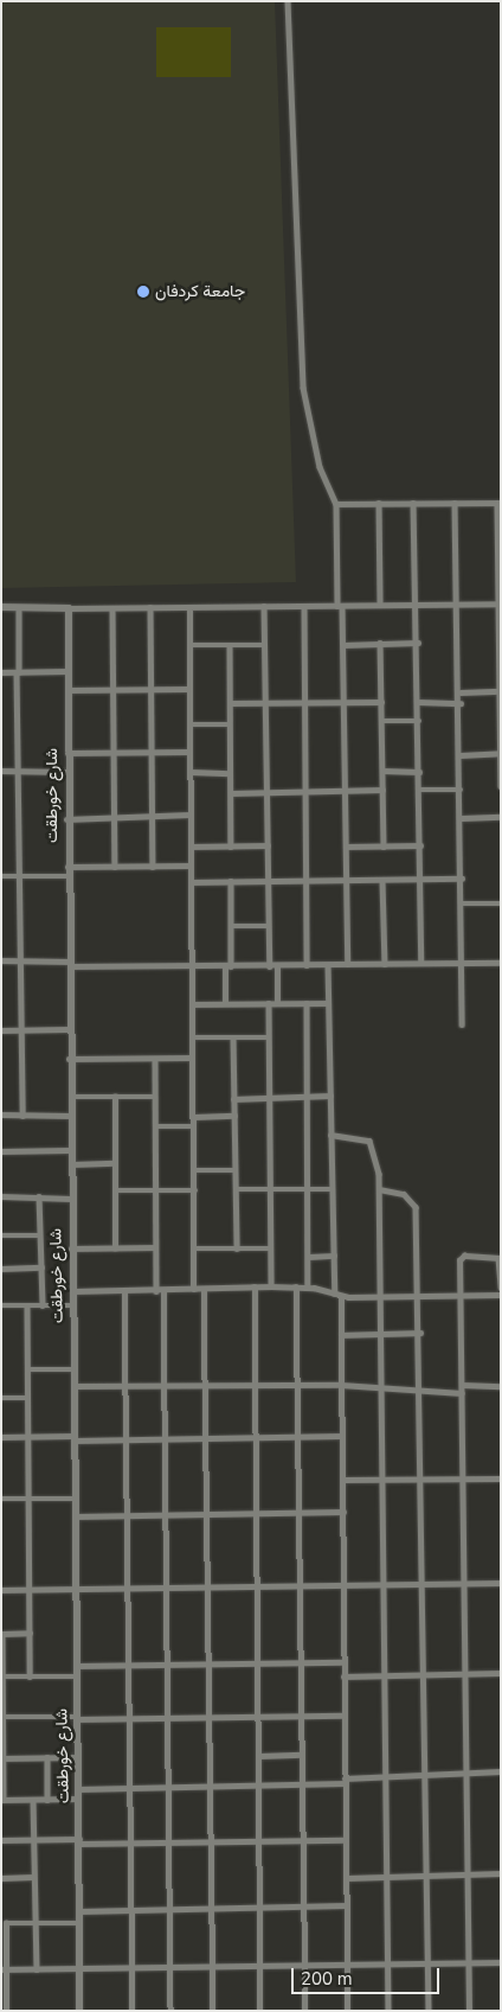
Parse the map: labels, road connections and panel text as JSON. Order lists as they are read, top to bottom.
{
  "streets": {
    "street": ["شارع خورطقت"]
  },
  "places": ["جامعة كردفان"],
  "scale_bar": "200 m"
}
